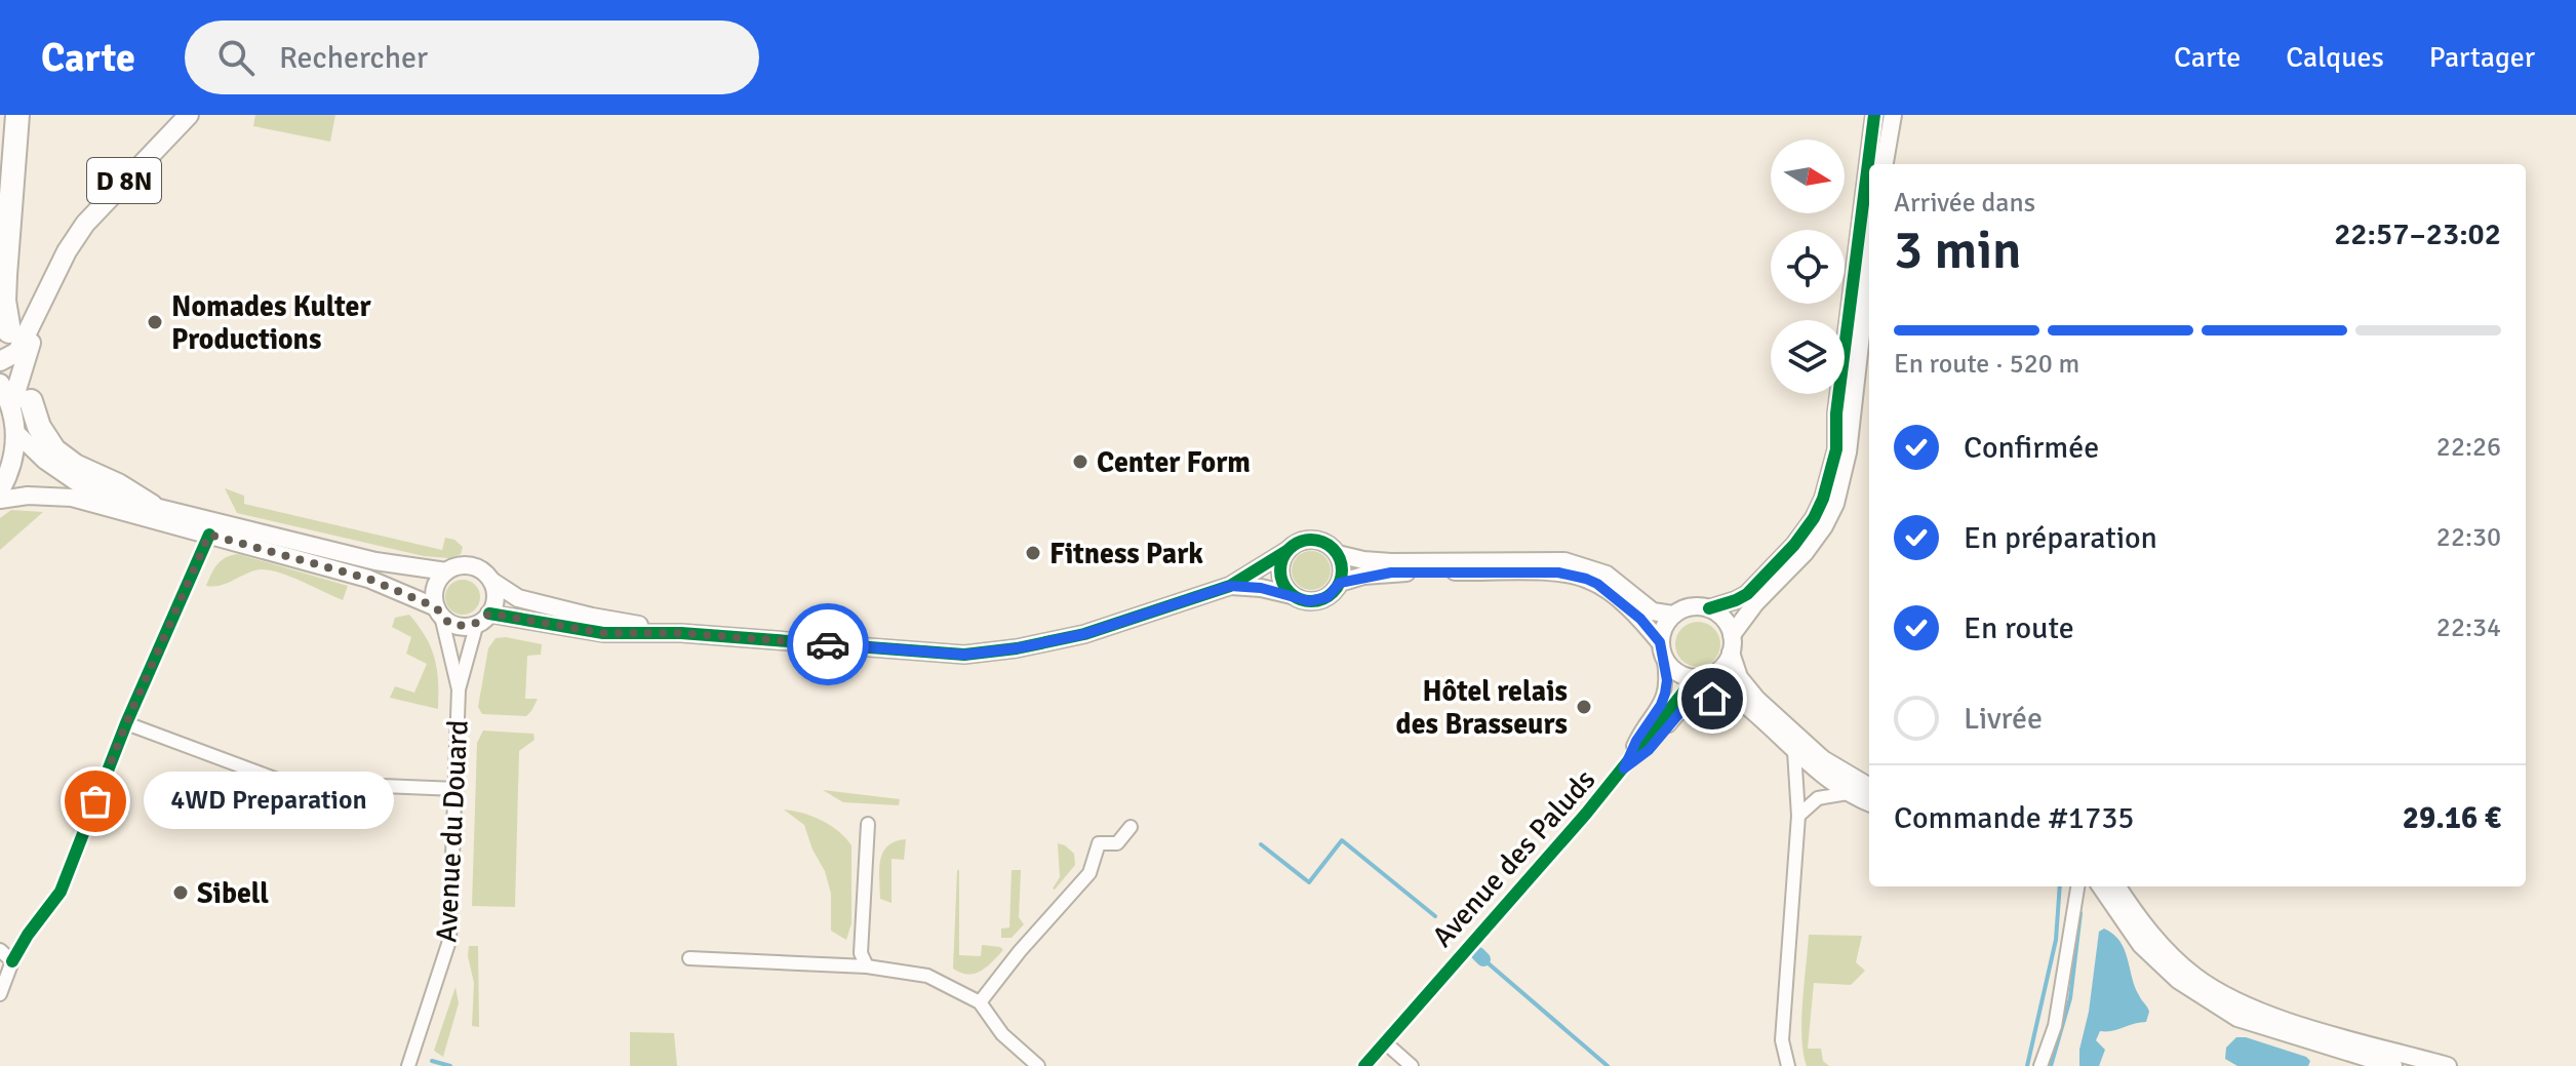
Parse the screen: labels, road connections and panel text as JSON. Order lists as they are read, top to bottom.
{
  "streets": {
    "main road": ["D 8N"],
    "street": ["Avenue du Douard", "Avenue des Paluds"]
  },
  "places": [
    "Nomades Kulter Productions",
    "Center Form",
    "Fitness Park",
    "Hôtel relais des Brasseurs",
    "4WD Preparation",
    "Sibell"
  ],
  "north": "right",
  "page": {
    "header": "Carte",
    "search": "Rechercher",
    "nav": ["Carte", "Calques", "Partager"],
    "heading": ["3 min", "Arrivée dans", "22:57–23:02"],
    "panel": ["Commande #1735", "29.16 €"],
    "bar": "En route · 520 m",
    "list": [
      ["Confirmée", "22:26"],
      ["En préparation", "22:30"],
      ["En route", "22:34"],
      "Livrée"
    ],
    "bubble": "4WD Preparation"
  }
}
